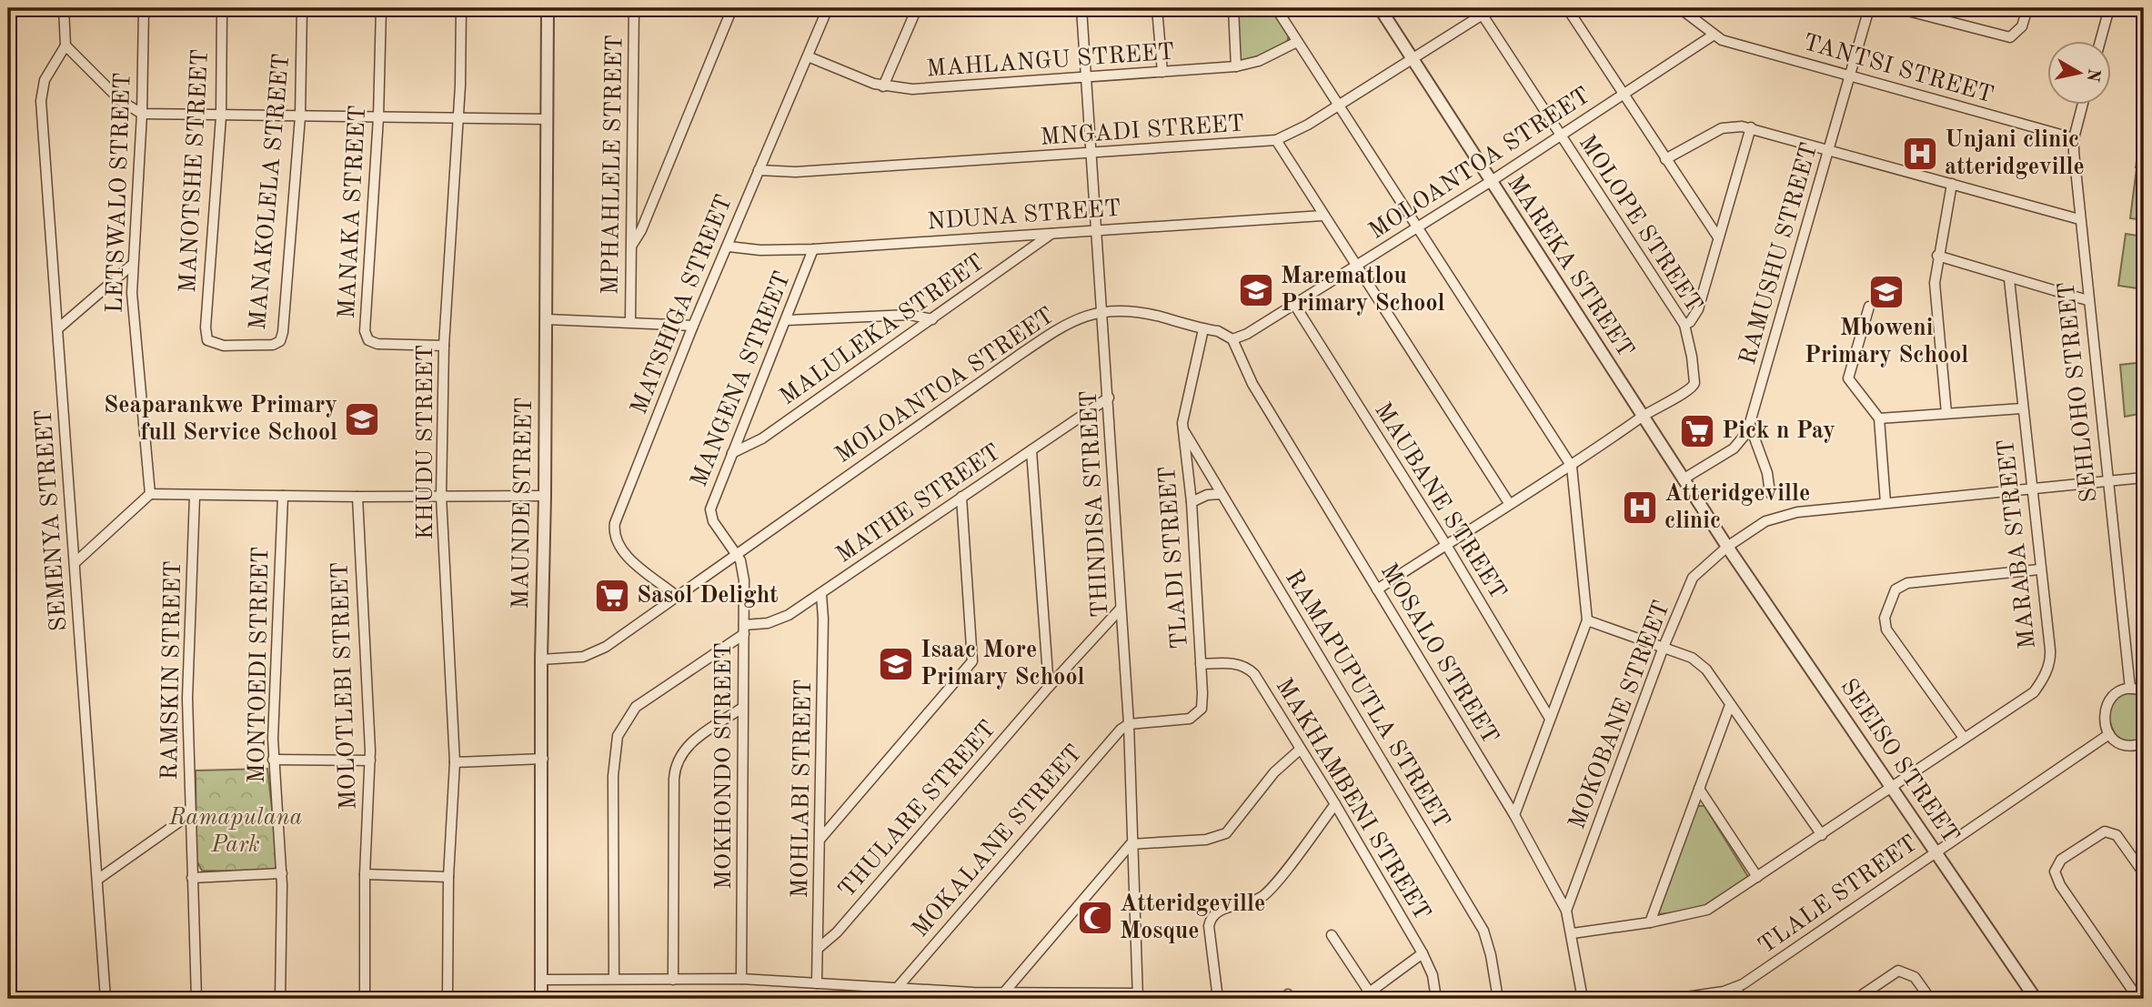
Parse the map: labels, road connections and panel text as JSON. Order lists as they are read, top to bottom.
{
  "streets": {
    "street": [
      "MAHLANGU STREET",
      "TANTSI STREET",
      "MNGADI STREET",
      "MOLOANTOA STREET",
      "MPHAHLELE STREET",
      "MANOTSHE STREET",
      "MANAKOLELA STREET",
      "LETSWALO STREET",
      "MANAKA STREET",
      "NDUNA STREET",
      "MOLOPE STREET",
      "RAMUSHU STREET",
      "MAREKA STREET",
      "MATSHIGA STREET",
      "MALULEKA STREET",
      "MANGENA STREET",
      "SEHLOHO STREET",
      "KHUDU STREET",
      "MAUBANE STREET",
      "MAUNDE STREET",
      "MATHE STREET",
      "THINDISA STREET",
      "SEMENYA STREET",
      "MARABA STREET",
      "TLADI STREET",
      "MOSALO STREET",
      "MONTOEDI STREET",
      "RAMSKIN STREET",
      "MOLOTLEBI STREET",
      "RAMAPUPUTLA STREET",
      "MOKOBANE STREET",
      "SEEISO STREET",
      "MOKHONDO STREET",
      "MOHLABI STREET",
      "MAKHAMBENI STREET",
      "THULARE STREET",
      "MOKALANE STREET",
      "TLALE STREET"
    ]
  },
  "crossings": [
    ["MAHLANGU STREET", "MATSHIGA STREET"],
    ["MAHLANGU STREET", "THINDISA STREET"],
    ["TANTSI STREET", "MOLOANTOA STREET"],
    ["TANTSI STREET", "RAMUSHU STREET"],
    ["TANTSI STREET", "SEHLOHO STREET"],
    ["MNGADI STREET", "MOLOPE STREET"],
    ["MNGADI STREET", "MAREKA STREET"],
    ["MNGADI STREET", "MATSHIGA STREET"],
    ["MNGADI STREET", "THINDISA STREET"],
    ["MOLOANTOA STREET", "MOLOPE STREET"],
    ["MOLOANTOA STREET", "MAREKA STREET"],
    ["MOLOANTOA STREET", "MATSHIGA STREET"],
    ["MOLOANTOA STREET", "MANGENA STREET"],
    ["MOLOANTOA STREET", "MAUBANE STREET"],
    ["MOLOANTOA STREET", "MAUNDE STREET"],
    ["MOLOANTOA STREET", "THINDISA STREET"],
    ["MOLOANTOA STREET", "TLADI STREET"],
    ["MOLOANTOA STREET", "MOSALO STREET"],
    ["MOLOANTOA STREET", "MOKHONDO STREET"],
    ["MANOTSHE STREET", "MANAKOLELA STREET"],
    ["MANAKA STREET", "KHUDU STREET"],
    ["NDUNA STREET", "MATSHIGA STREET"],
    ["NDUNA STREET", "MALULEKA STREET"],
    ["NDUNA STREET", "MANGENA STREET"],
    ["NDUNA STREET", "THINDISA STREET"],
    ["MOLOPE STREET", "MAREKA STREET"],
    ["RAMUSHU STREET", "MAREKA STREET"],
    ["MAREKA STREET", "MOKOBANE STREET"],
    ["MAREKA STREET", "SEEISO STREET"],
    ["MALULEKA STREET", "MANGENA STREET"],
    ["MANGENA STREET", "MOKHONDO STREET"],
    ["SEHLOHO STREET", "MOKOBANE STREET"],
    ["MATHE STREET", "THINDISA STREET"],
    ["MATHE STREET", "MOKHONDO STREET"],
    ["MATHE STREET", "MOHLABI STREET"],
    ["THINDISA STREET", "TLADI STREET"],
    ["THINDISA STREET", "THULARE STREET"],
    ["THINDISA STREET", "MOKALANE STREET"],
    ["MARABA STREET", "MOSALO STREET"],
    ["MARABA STREET", "MOKOBANE STREET"],
    ["MARABA STREET", "SEEISO STREET"],
    ["TLADI STREET", "RAMAPUPUTLA STREET"],
    ["TLADI STREET", "MAKHAMBENI STREET"],
    ["TLADI STREET", "MOKALANE STREET"],
    ["MOSALO STREET", "MOKOBANE STREET"],
    ["MOKOBANE STREET", "SEEISO STREET"],
    ["SEEISO STREET", "TLALE STREET"],
    ["MOHLABI STREET", "THULARE STREET"]
  ],
  "parks": ["Ramapulana Park"],
  "places": {
    "hospital": ["Unjani clinic atteridgeville", "Atteridgeville clinic"],
    "school or university": [
      "Marematlou Primary School",
      "Mboweni Primary School",
      "Seaparankwe Primary full Service School",
      "Isaac More Primary School"
    ],
    "supermarket": ["Pick n Pay", "Sasol Delight"],
    "mosque": ["Atteridgeville Mosque"]
  },
  "north": "right"
}
